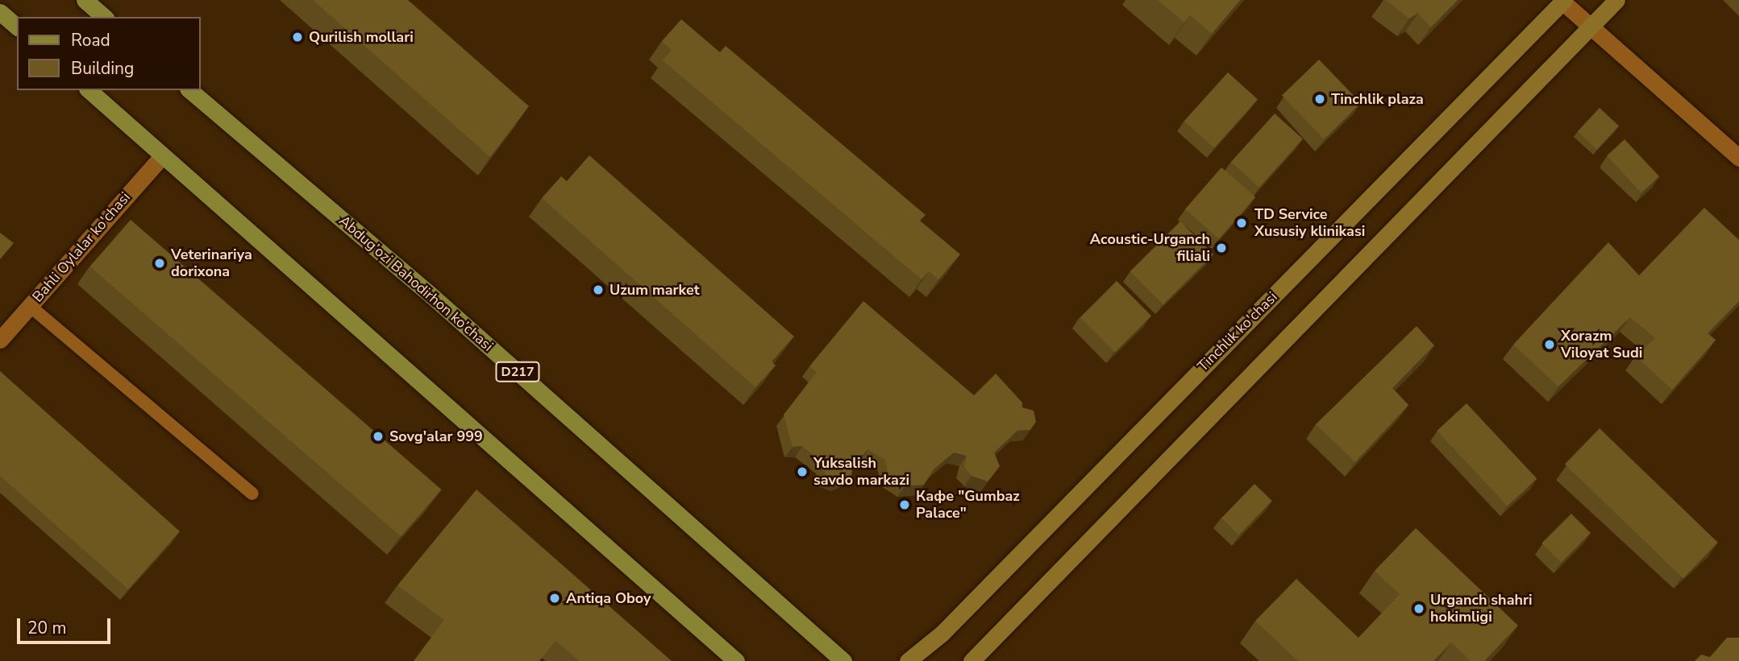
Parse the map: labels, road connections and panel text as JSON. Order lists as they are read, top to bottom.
{
  "streets": {
    "main road": ["Abdug’ozi Bahodirhon ko’chasi", "Tinchlik ko'chasi", "D217"],
    "street": ["Bahli Oylalar ko'chasi"]
  },
  "places": [
    "Qurilish mollari",
    "Tinchlik plaza",
    "TD Service Xususiy klinikasi",
    "Acoustic-Urganch filiali",
    "Veterinariya dorixona",
    "Uzum market",
    "Xorazm Viloyat Sudi",
    "Sovg'alar 999",
    "Yuksalish savdo markazi",
    "Кафе \"Gumbaz Palace\"",
    "Antiqa Oboy",
    "Urganch shahri hokimligi"
  ],
  "legend": ["Road", "Building"],
  "scale_bar": "20 m"
}
